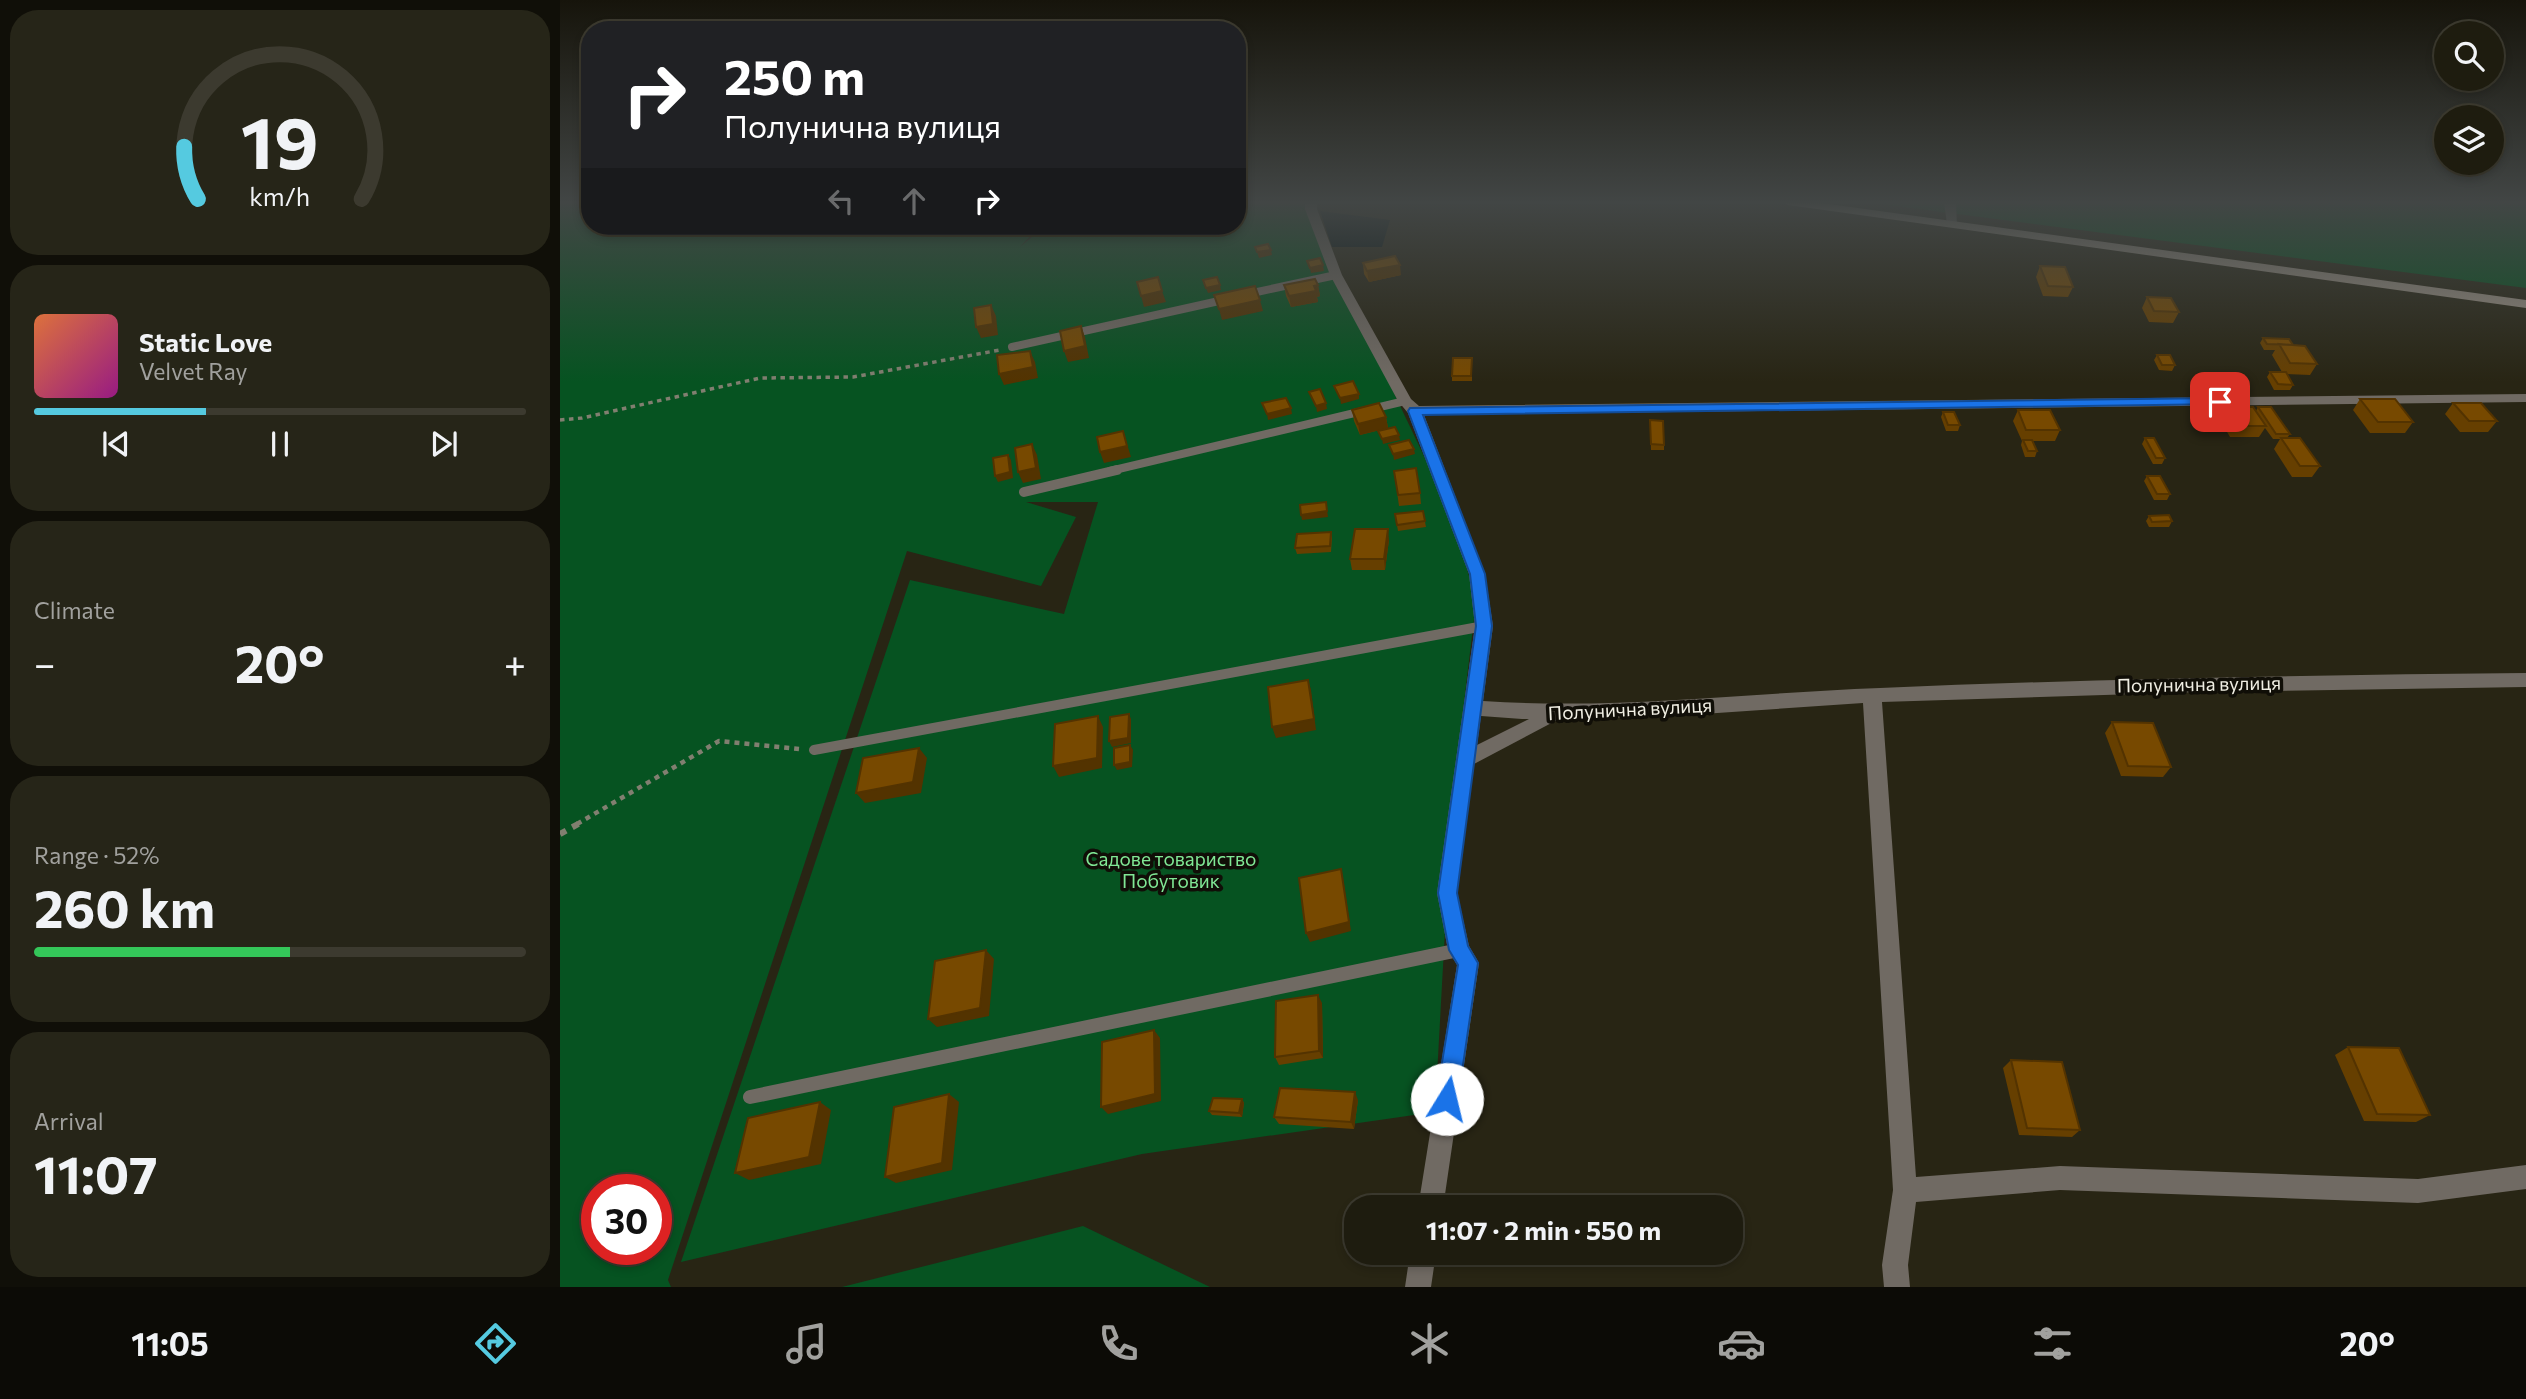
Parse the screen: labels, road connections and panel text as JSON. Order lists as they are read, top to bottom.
{
  "streets": {
    "street": ["Полунична вулиця"]
  },
  "parks": ["Садове товариство Побутовик"],
  "page": {
    "turn": ["250 m", "Полунична вулиця"],
    "song": ["Static Love", "Velvet Ray"],
    "tile": [
      "Climate",
      ["Range · 52%", "260 km"],
      ["Arrival", "11:07"]
    ],
    "heat": ["−", "20°", "+"],
    "limit": "30",
    "trip": "11:07 · 2 min · 550 m",
    "tabs": ["11:05", "20°"],
    "gauge": ["19", "km/h"]
  }
}
